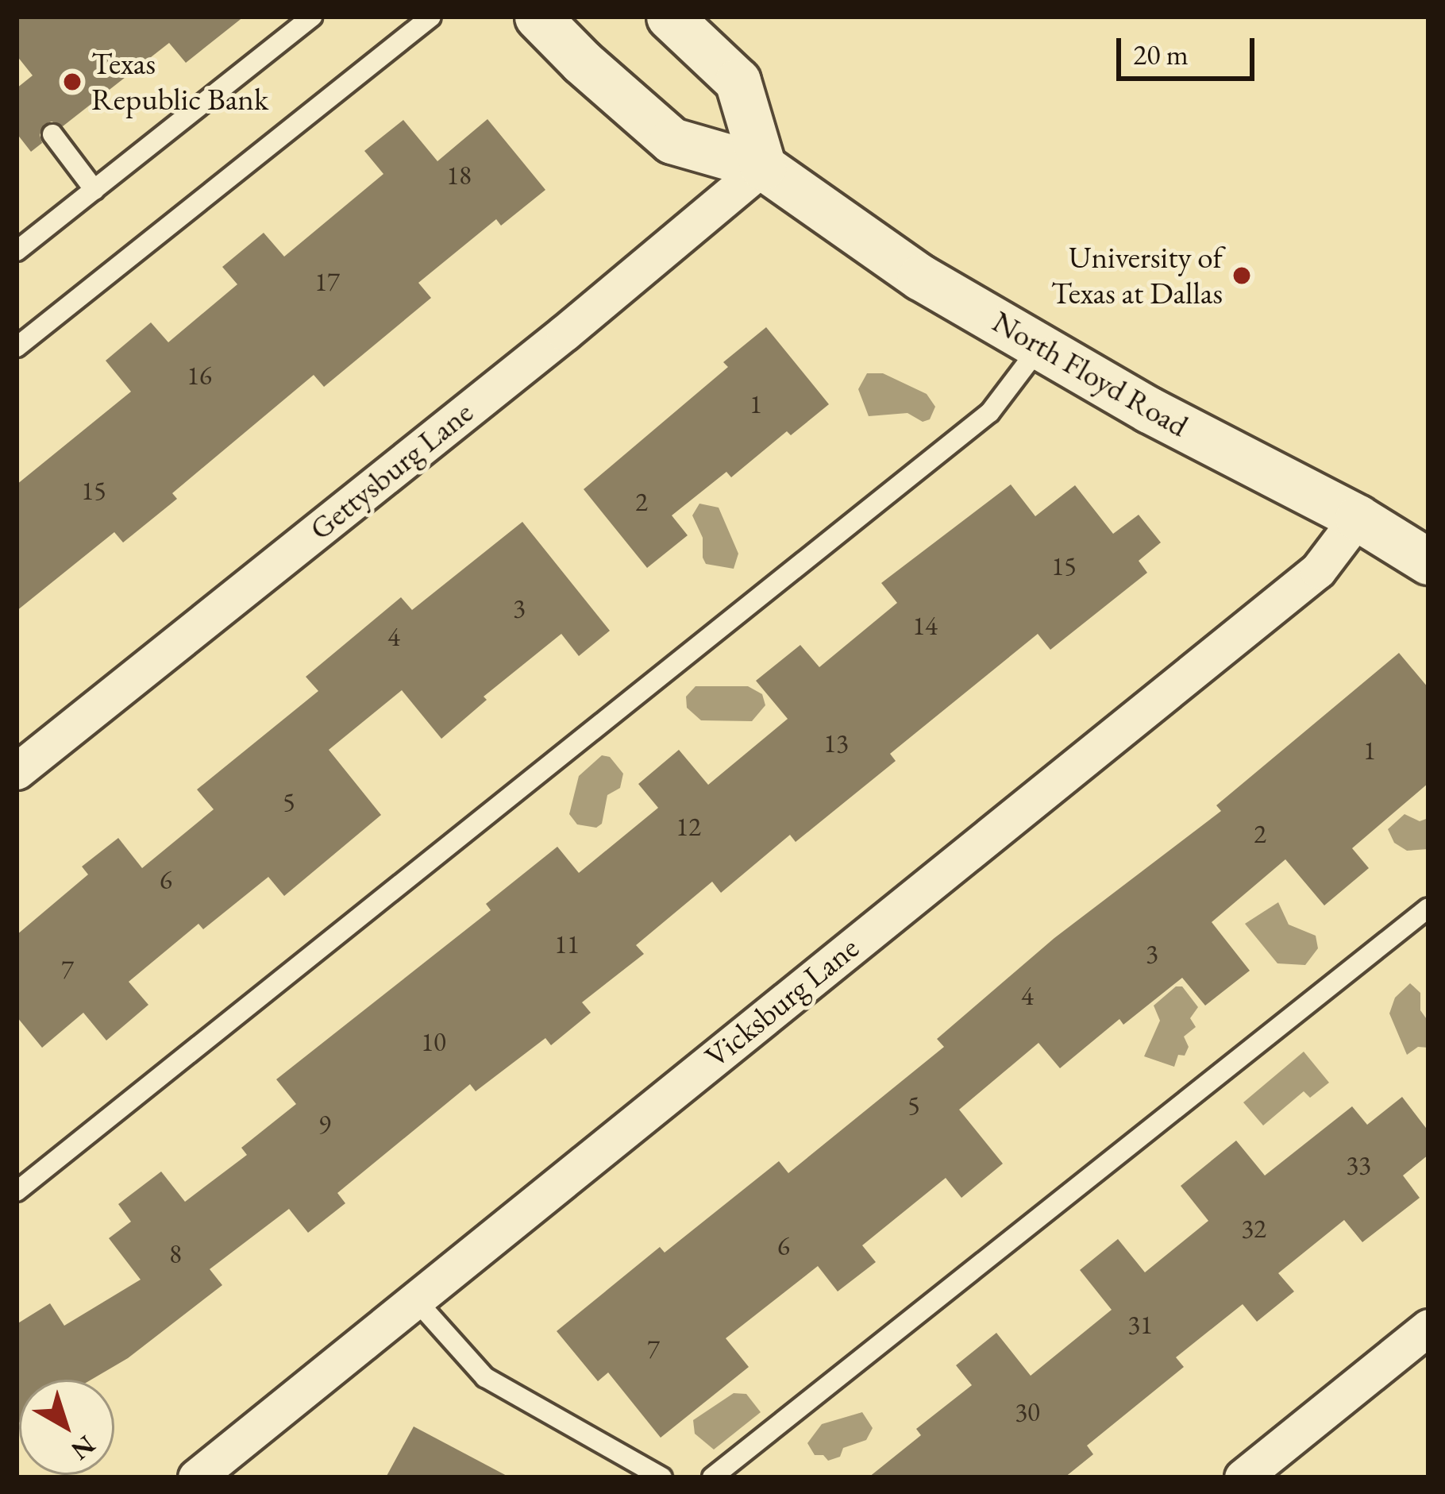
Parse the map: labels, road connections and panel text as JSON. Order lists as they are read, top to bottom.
{
  "streets": {
    "street": ["North Floyd Road", "Gettysburg Lane", "Vicksburg Lane"]
  },
  "crossings": [
    ["North Floyd Road", "Gettysburg Lane"],
    ["North Floyd Road", "Vicksburg Lane"]
  ],
  "places": ["Texas Republic Bank", "University of Texas at Dallas"],
  "house_numbers": [
    "18",
    "17",
    "16",
    "1",
    "15",
    "2",
    "15",
    "3",
    "14",
    "4",
    "13",
    "1",
    "5",
    "12",
    "2",
    "6",
    "11",
    "3",
    "7",
    "4",
    "10",
    "5",
    "9",
    "33",
    "32",
    "6",
    "8",
    "31",
    "7",
    "30"
  ],
  "scale_bar": "20 m",
  "north": "bottom right"
}
